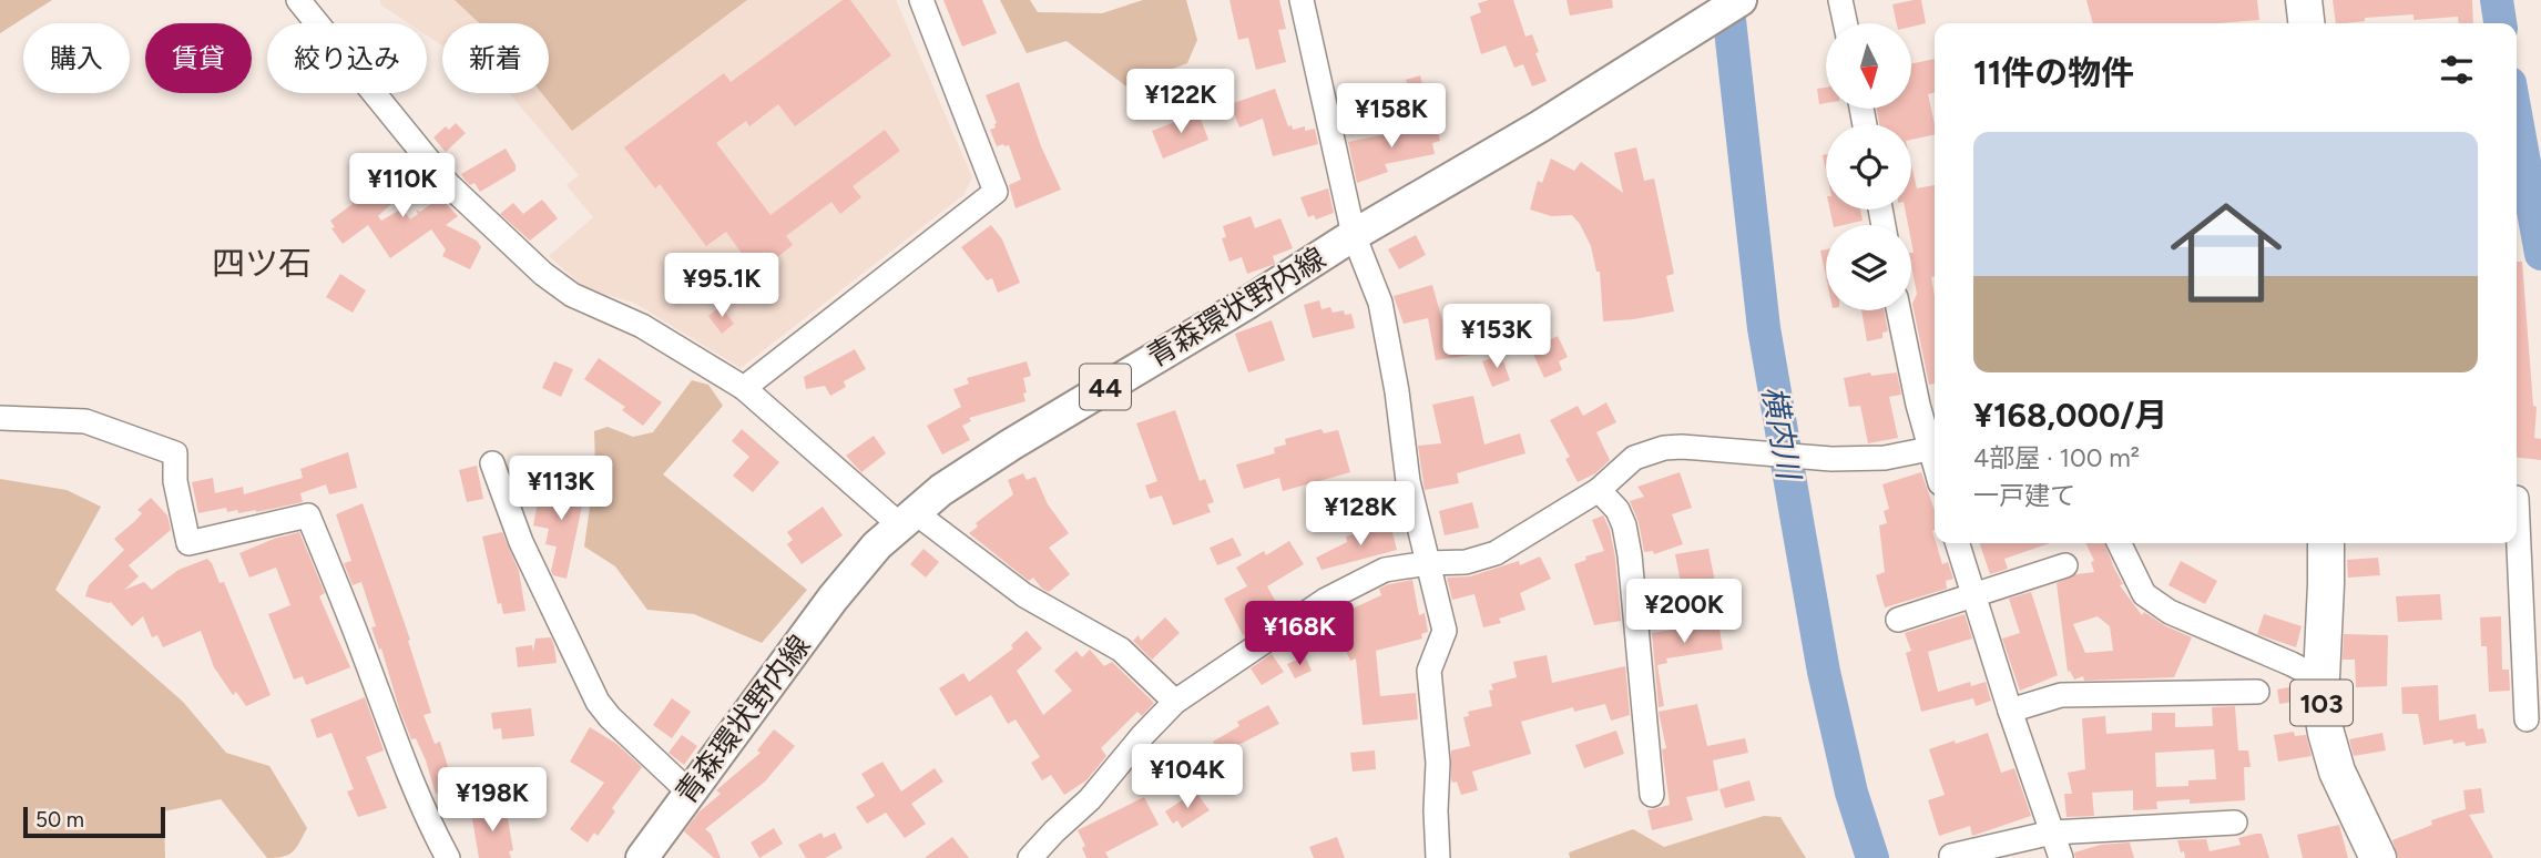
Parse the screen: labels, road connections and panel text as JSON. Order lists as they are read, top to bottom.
{
  "streets": {
    "highway": ["103"],
    "main road": ["青森環状野内線", "44"]
  },
  "districts": ["四ツ石"],
  "water": ["横内川"],
  "scale_bar": "50 m",
  "north": "bottom",
  "page": {
    "chip": [
      "購入",
      "賃貸",
      "絞り込み",
      "新着"
    ],
    "heading": "11件の物件",
    "price": [
      "¥122K",
      "¥158K",
      "¥110K",
      "¥95.1K",
      "¥153K",
      "¥113K",
      "¥128K",
      "¥200K",
      "¥168K",
      "¥104K",
      "¥198K"
    ],
    "list": [
      {
        "name": "¥168,000/月",
        "note": "4部屋 · 100 m² · 一戸建て"
      }
    ],
    "scale": "50 m"
  }
}
